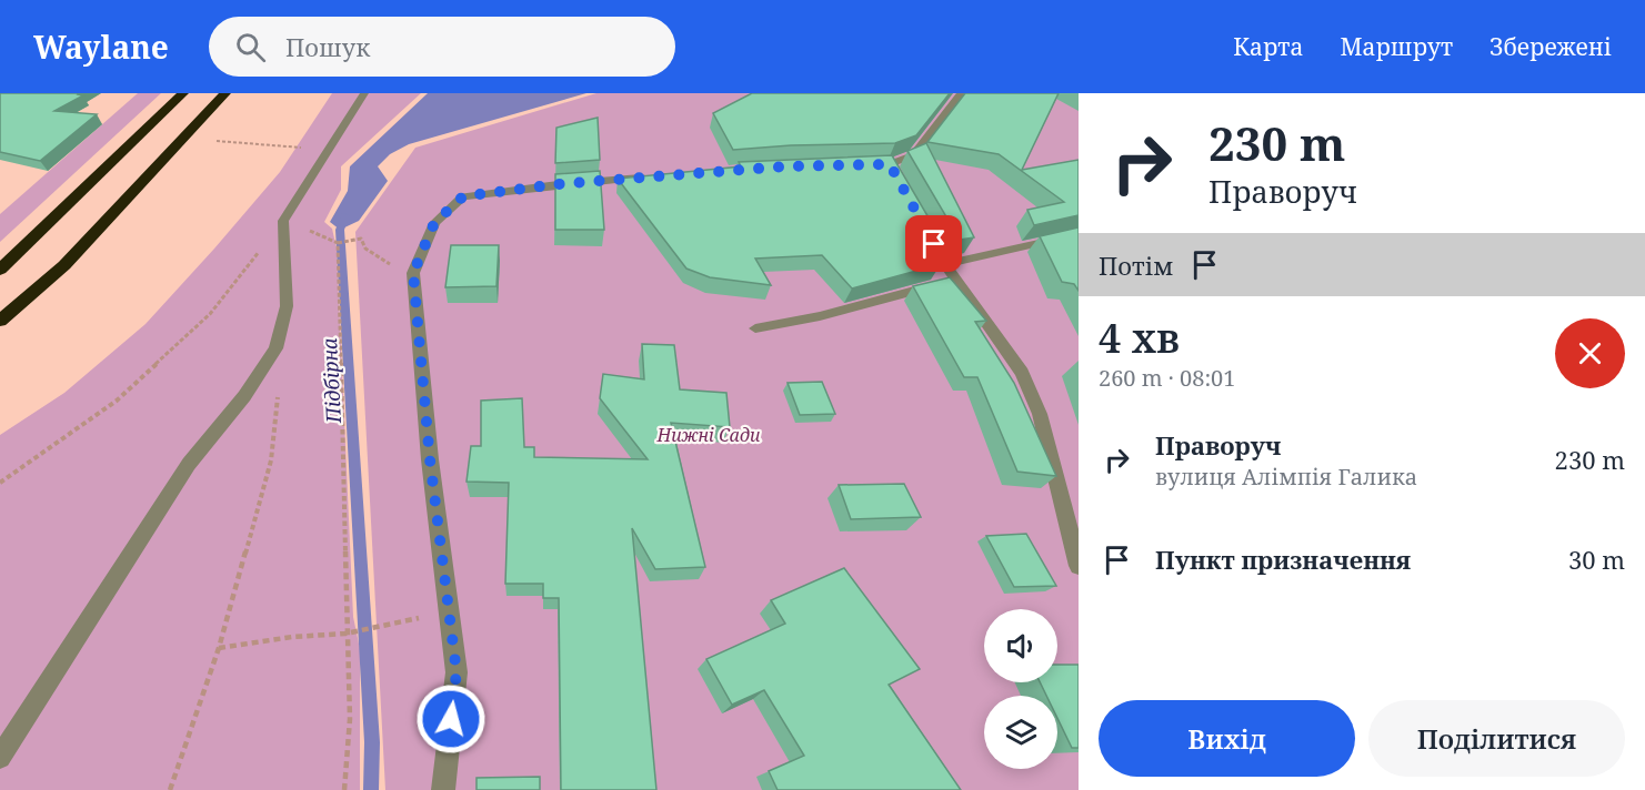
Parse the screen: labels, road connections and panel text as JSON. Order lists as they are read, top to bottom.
{
  "water": ["Підбірна"],
  "parks": ["Нижні Сади"],
  "page": {
    "header": "Waylane",
    "search": "Пошук",
    "nav": ["Карта", "Маршрут", "Збережені"],
    "turn": ["230 m", "Праворуч"],
    "then": "Потім",
    "heading": ["4 хв", "260 m · 08:01"],
    "list": [
      {
        "name": "Праворуч",
        "note": "вулиця Алімпія Галика",
        "value": "230 m"
      },
      {
        "name": "Пункт призначення",
        "value": "30 m"
      }
    ],
    "buttons": ["Вихід", "Поділитися"]
  }
}
